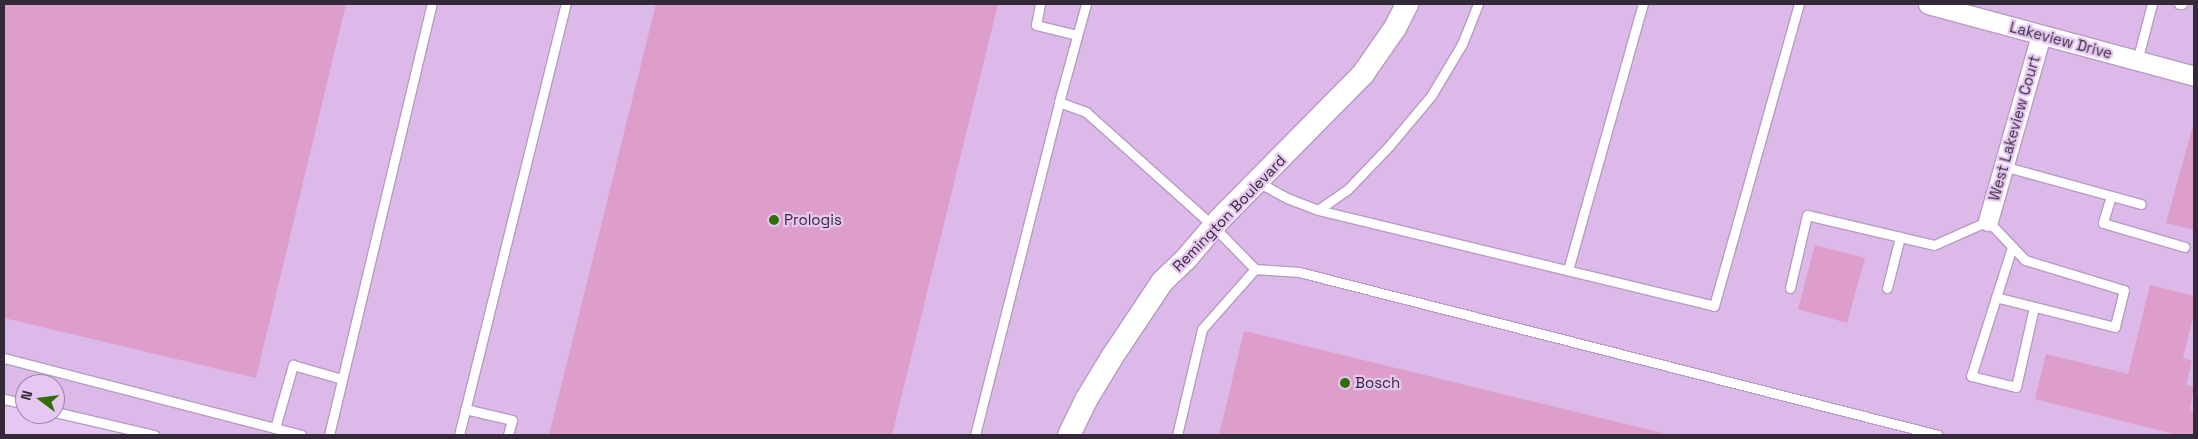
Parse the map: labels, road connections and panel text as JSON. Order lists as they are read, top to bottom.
{
  "streets": {
    "street": ["Lakeview Drive", "West Lakeview Court", "Remington Boulevard"]
  },
  "crossings": [
    ["Lakeview Drive", "West Lakeview Court"]
  ],
  "places": ["Prologis", "Bosch"],
  "north": "left"
}
